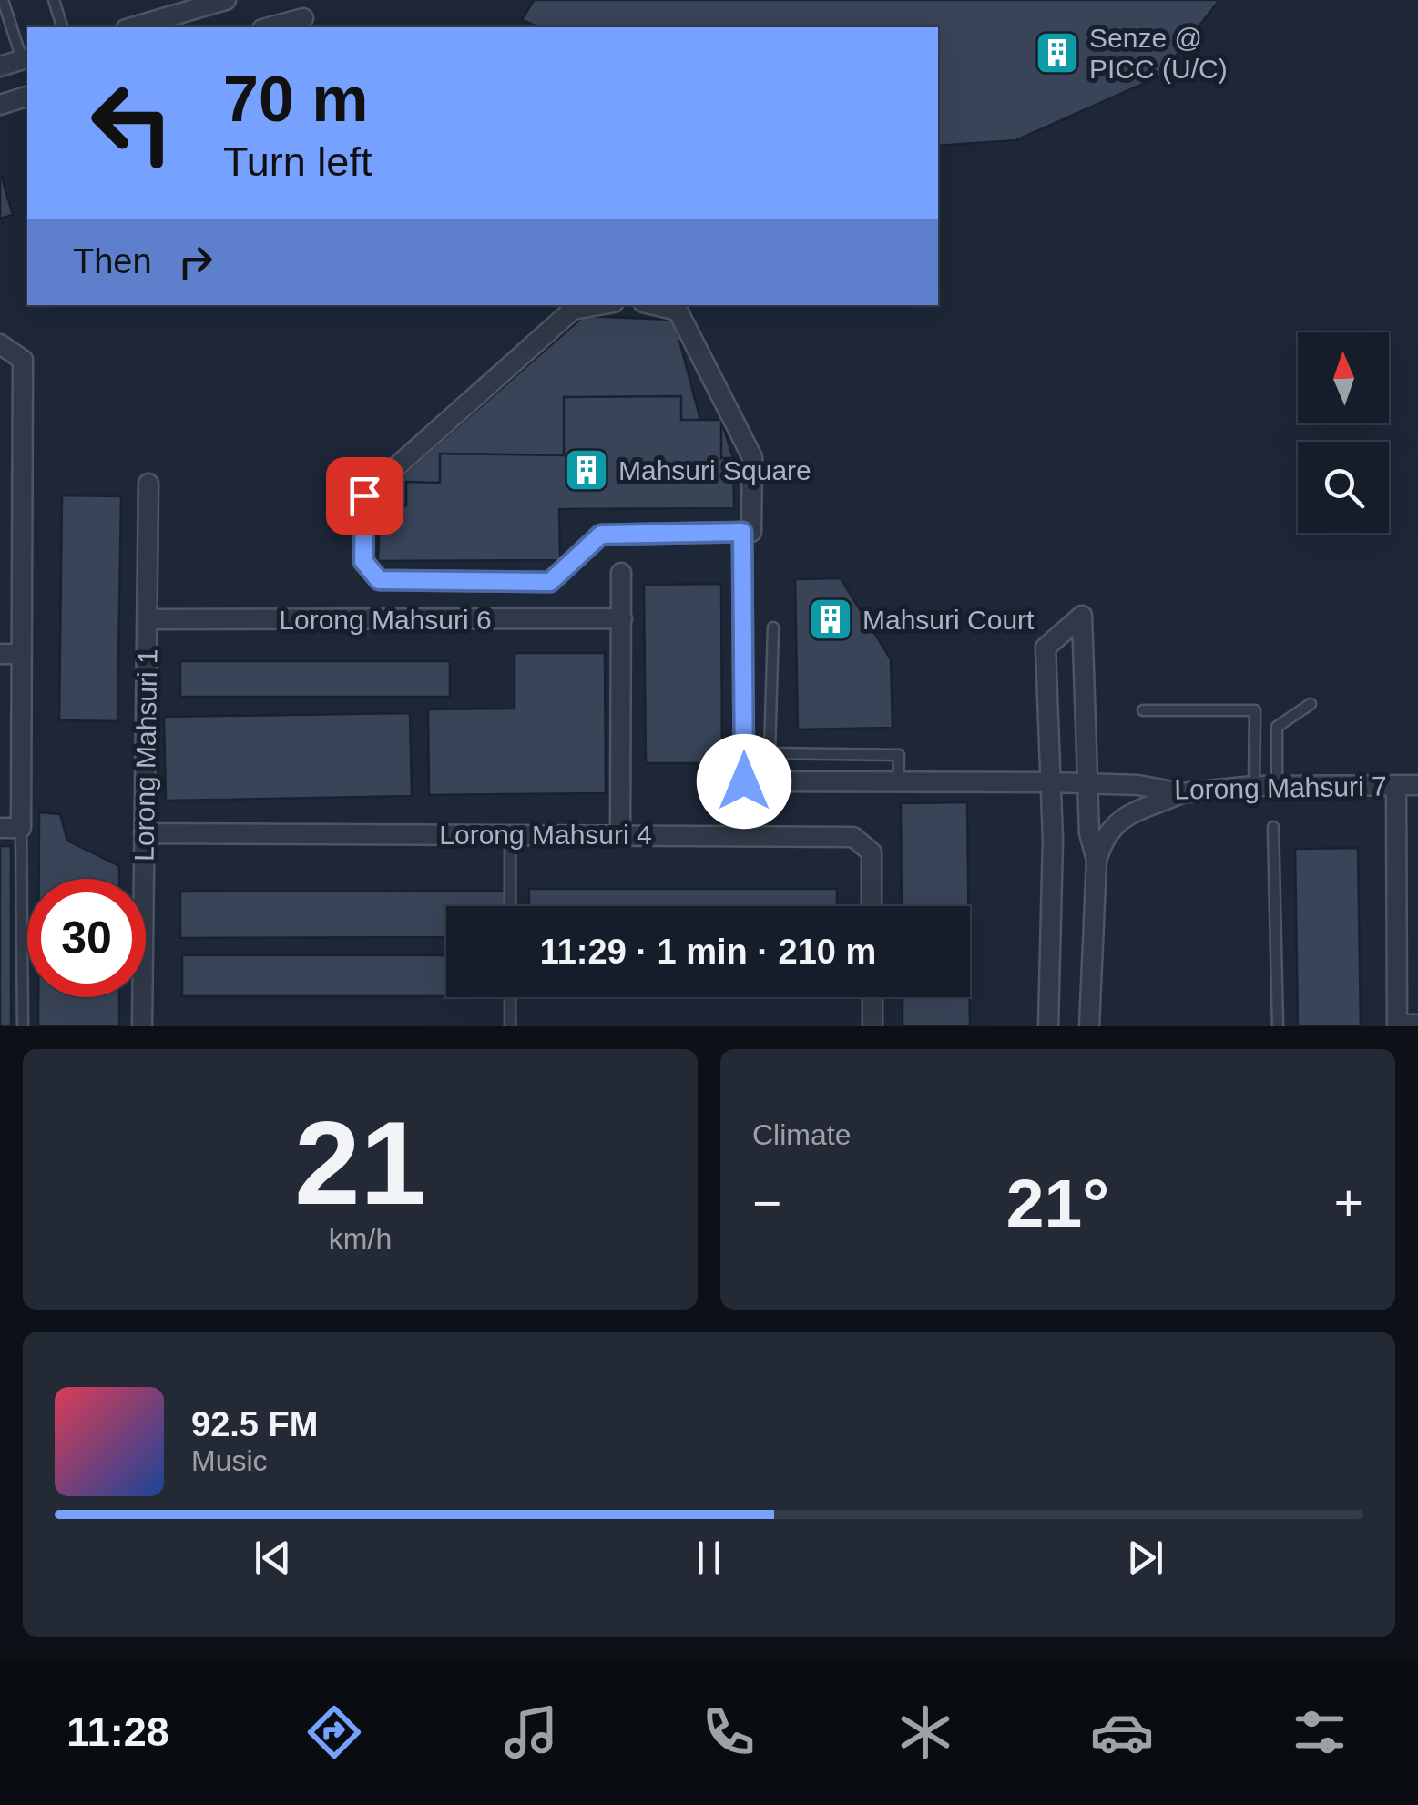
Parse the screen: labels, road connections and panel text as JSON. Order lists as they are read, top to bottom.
{
  "streets": {
    "street": [
      "Lorong Mahsuri 6",
      "Lorong Mahsuri 1",
      "Lorong Mahsuri 7",
      "Lorong Mahsuri 4"
    ]
  },
  "crossings": [
    ["Lorong Mahsuri 6", "Lorong Mahsuri 1"],
    ["Lorong Mahsuri 1", "Lorong Mahsuri 4"]
  ],
  "places": {
    "building": ["Senze @ PICC (U/C)", "Mahsuri Square", "Mahsuri Court"]
  },
  "north": "top",
  "page": {
    "turn": ["70 m", "Turn left"],
    "then": "Then",
    "limit": "30",
    "trip": "11:29 · 1 min · 210 m",
    "tile": [
      ["21", "km/h"],
      "Climate"
    ],
    "heat": ["−", "21°", "+"],
    "song": ["92.5 FM", "Music"],
    "tabs": "11:28"
  }
}
